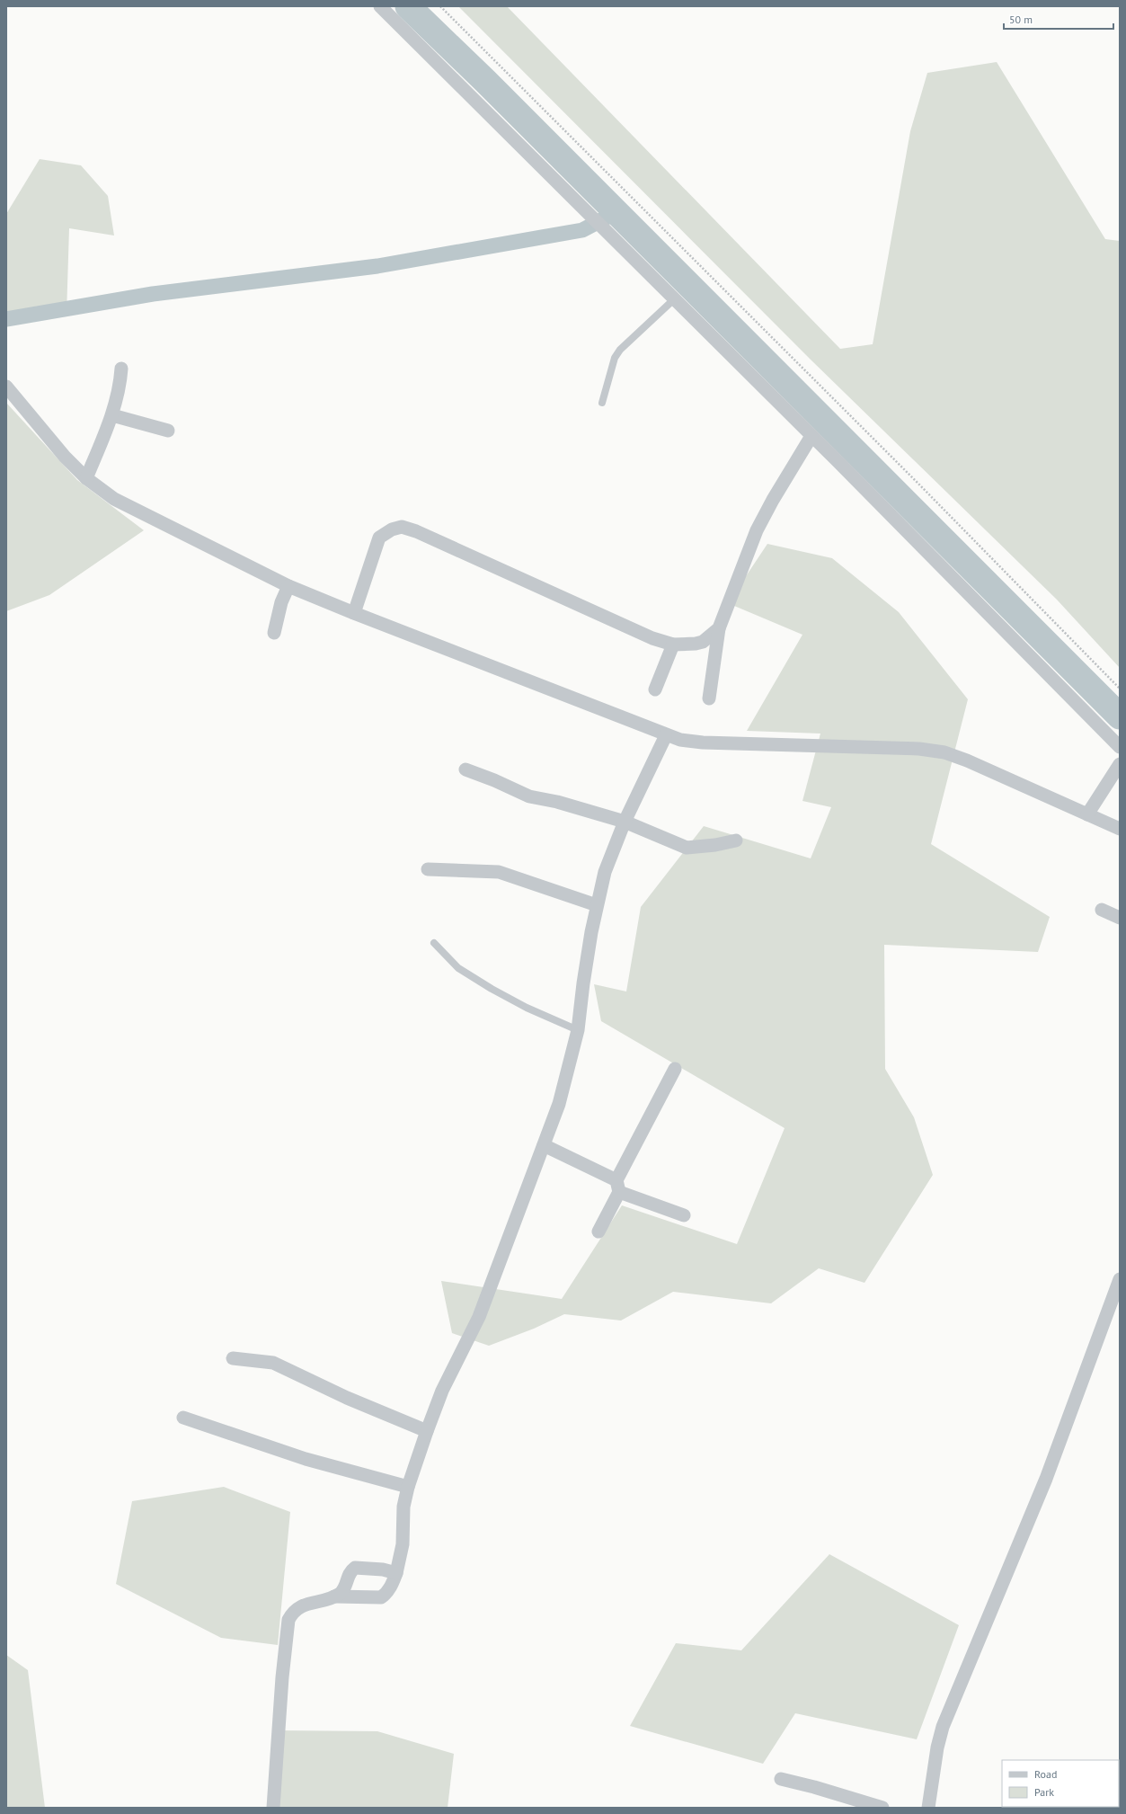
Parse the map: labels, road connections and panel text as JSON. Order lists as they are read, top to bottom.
{
  "legend": ["Road", "Park"],
  "scale_bar": "50 m"
}
